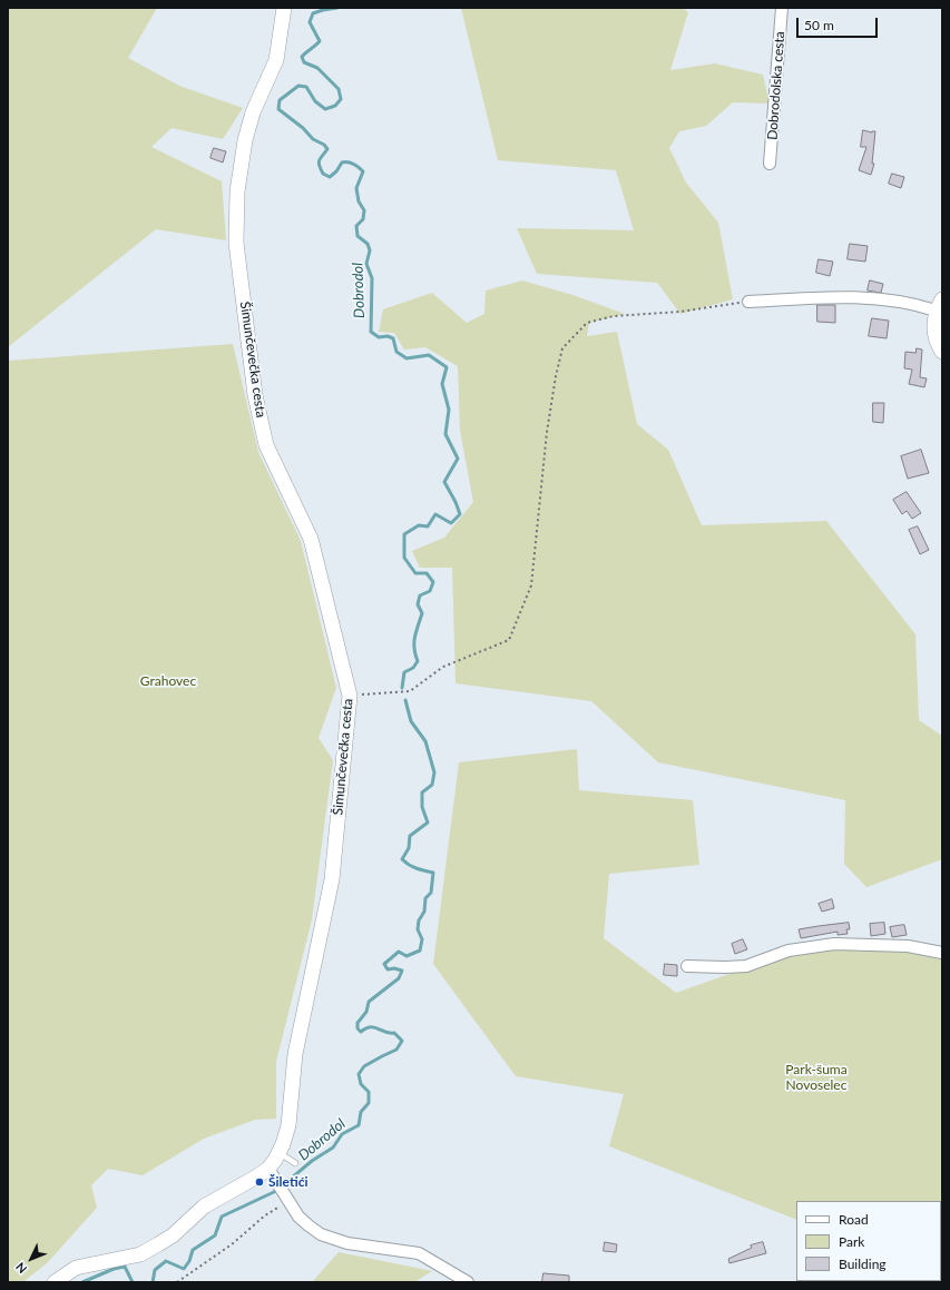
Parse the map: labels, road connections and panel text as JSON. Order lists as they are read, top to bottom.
{
  "streets": {
    "street": ["Dobrodolska cesta", "Šimunčevečka cesta"]
  },
  "water": ["Dobrodol"],
  "parks": ["Grahovec", "Park-šuma Novoselec"],
  "places": ["Šiletići"],
  "legend": ["Road", "Park", "Building"],
  "scale_bar": "50 m",
  "north": "bottom left"
}
